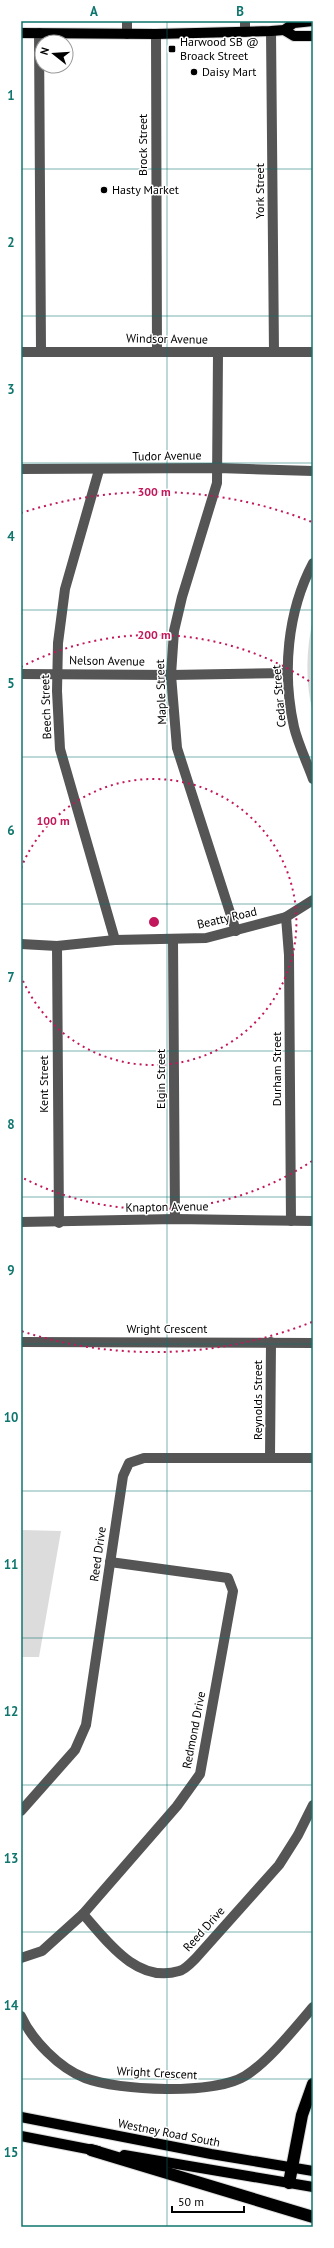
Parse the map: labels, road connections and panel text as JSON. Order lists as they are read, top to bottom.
{
  "streets": {
    "main road": ["Westney Road South"],
    "street": [
      "Brock Street",
      "York Street",
      "Windsor Avenue",
      "Tudor Avenue",
      "Nelson Avenue",
      "Maple Street",
      "Cedar Street",
      "Beech Street",
      "Beatty Road",
      "Durham Street",
      "Elgin Street",
      "Kent Street",
      "Knapton Avenue",
      "Wright Crescent",
      "Reynolds Street",
      "Reed Drive",
      "Redmond Drive"
    ]
  },
  "crossings": [
    ["Brock Street", "Windsor Avenue"],
    ["York Street", "Windsor Avenue"],
    ["Windsor Avenue", "Maple Street"],
    ["Tudor Avenue", "Maple Street"],
    ["Tudor Avenue", "Beech Street"],
    ["Nelson Avenue", "Maple Street"],
    ["Nelson Avenue", "Cedar Street"],
    ["Nelson Avenue", "Beech Street"],
    ["Maple Street", "Beatty Road"],
    ["Beech Street", "Beatty Road"],
    ["Beatty Road", "Durham Street"],
    ["Beatty Road", "Elgin Street"],
    ["Beatty Road", "Kent Street"],
    ["Durham Street", "Knapton Avenue"],
    ["Elgin Street", "Knapton Avenue"],
    ["Kent Street", "Knapton Avenue"],
    ["Wright Crescent", "Reynolds Street"],
    ["Reynolds Street", "Reed Drive"],
    ["Reed Drive", "Redmond Drive"]
  ],
  "places": {
    "transit": ["Harwood SB @ Broack Street"],
    "other": ["Daisy Mart", "Hasty Market"]
  },
  "scale_bar": "50 m",
  "north": "left",
  "grid": {
    "columns": ["A", "B"],
    "rows": [
      "1",
      "2",
      "3",
      "4",
      "5",
      "6",
      "7",
      "8",
      "9",
      "10",
      "11",
      "12",
      "13",
      "14",
      "15"
    ]
  },
  "rings": ["300 m", "200 m", "100 m"]
}
